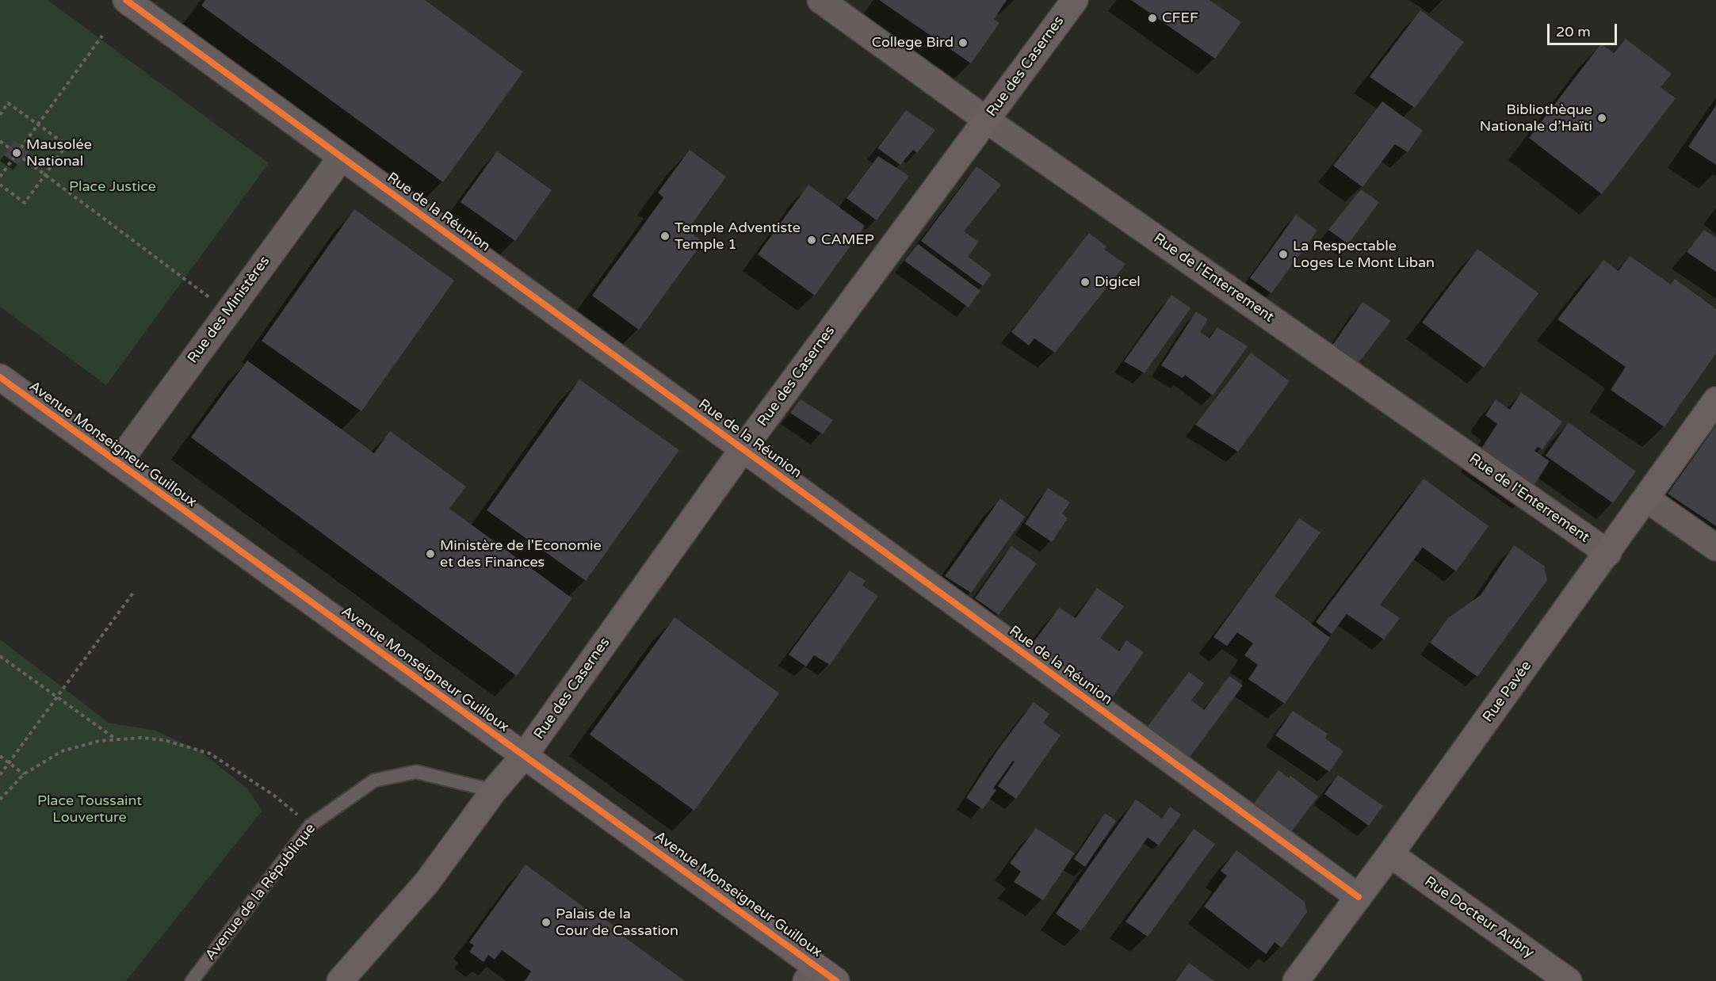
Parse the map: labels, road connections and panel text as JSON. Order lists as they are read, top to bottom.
{
  "streets": {
    "main road": [
      "Rue des Casernes",
      "Avenue Monseigneur Guilloux",
      "Rue Pavée",
      "Rue Docteur Aubry"
    ],
    "street": ["Rue de la Réunion", "Rue de l'Enterrement", "Rue des Ministères"],
    "lane": ["Avenue de la République"]
  },
  "crossings": [
    ["Rue des Casernes", "Rue de la Réunion"],
    ["Rue des Casernes", "Rue de l'Enterrement"],
    ["Rue des Casernes", "Avenue Monseigneur Guilloux"],
    ["Rue de la Réunion", "Rue des Ministères"],
    ["Rue de la Réunion", "Rue Pavée"],
    ["Rue de l'Enterrement", "Rue Pavée"],
    ["Rue des Ministères", "Avenue Monseigneur Guilloux"],
    ["Rue Pavée", "Rue Docteur Aubry"]
  ],
  "parks": ["Place Justice", "Place Toussaint Louverture"],
  "places": [
    "CFEF",
    "College Bird",
    "Bibliothèque Nationale d’Haïti",
    "Mausolée National",
    "Temple Adventiste Temple 1",
    "CAMEP",
    "La Respectable Loges Le Mont Liban",
    "Digicel",
    "Ministère de l'Economie et des Finances",
    "Palais de la Cour de Cassation"
  ],
  "scale_bar": "20 m"
}
